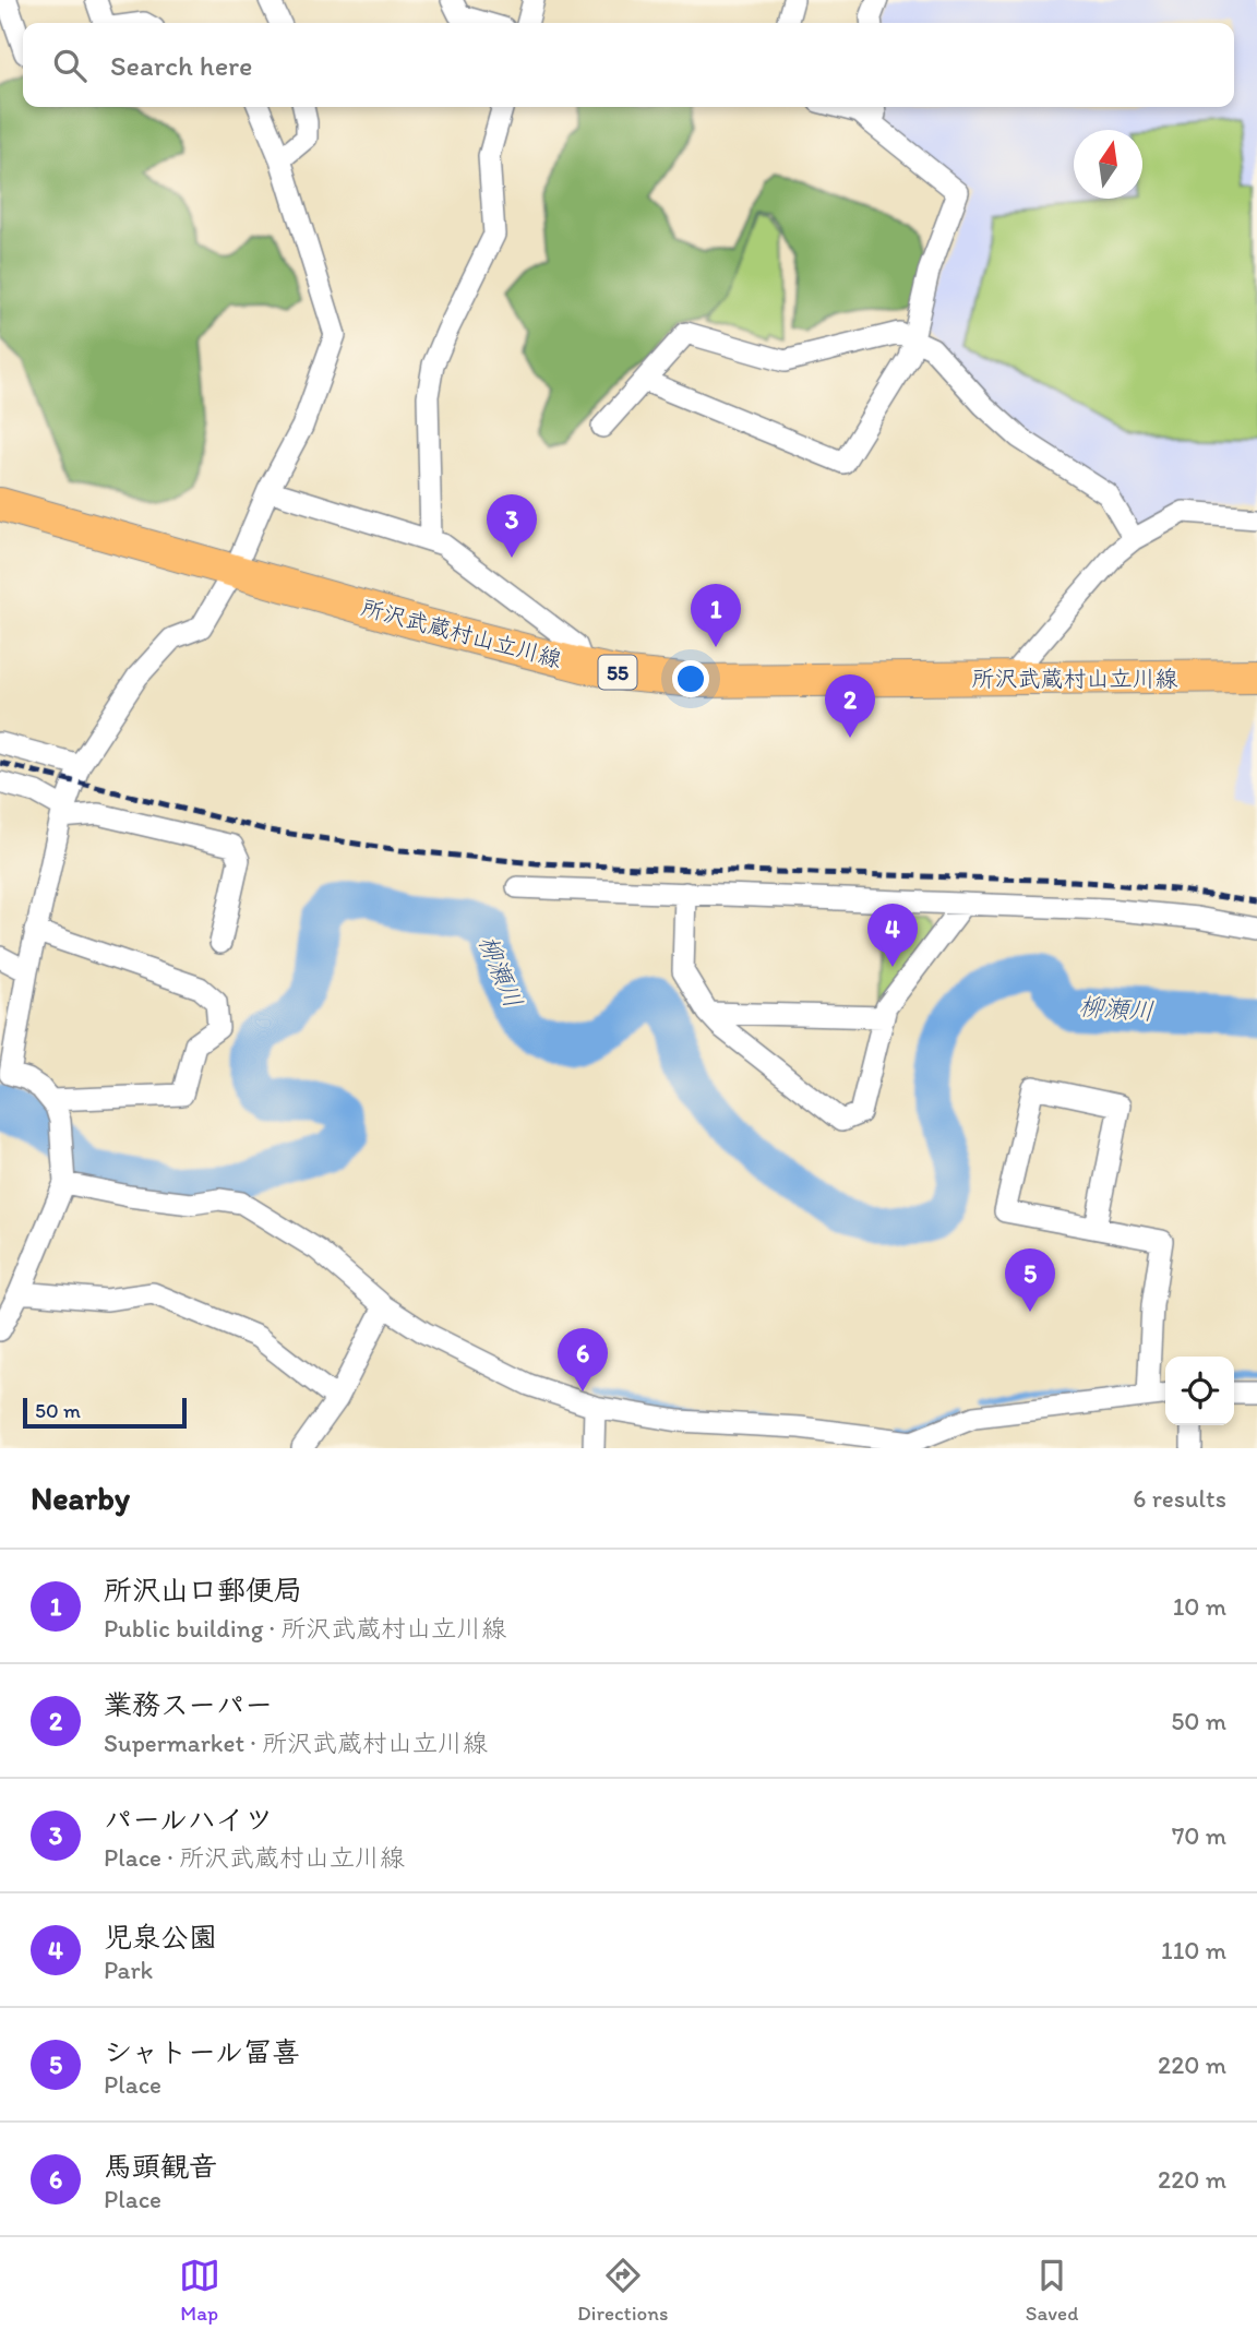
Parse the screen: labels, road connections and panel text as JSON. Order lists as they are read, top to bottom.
{
  "streets": {
    "main road": ["所沢武蔵村山立川線", "55"]
  },
  "water": ["柳瀬川"],
  "scale_bar": "50 m",
  "north": "top",
  "page": {
    "search": "Search here",
    "pins": [
      "3",
      "1",
      "2",
      "4",
      "5",
      "6"
    ],
    "scale": "50 m",
    "heading": ["Nearby", "6 results"],
    "list": [
      {
        "mark": "1",
        "name": "所沢山口郵便局",
        "note": "Public building · 所沢武蔵村山立川線",
        "value": "10 m"
      },
      {
        "mark": "2",
        "name": "業務スーパー",
        "note": "Supermarket · 所沢武蔵村山立川線",
        "value": "50 m"
      },
      {
        "mark": "3",
        "name": "パールハイツ",
        "note": "Place · 所沢武蔵村山立川線",
        "value": "70 m"
      },
      {
        "mark": "4",
        "name": "児泉公園",
        "note": "Park",
        "value": "110 m"
      },
      {
        "mark": "5",
        "name": "シャトール冨喜",
        "note": "Place",
        "value": "220 m"
      },
      {
        "mark": "6",
        "name": "馬頭観音",
        "note": "Place",
        "value": "220 m"
      }
    ],
    "nav": ["Map", "Directions", "Saved"]
  }
}
